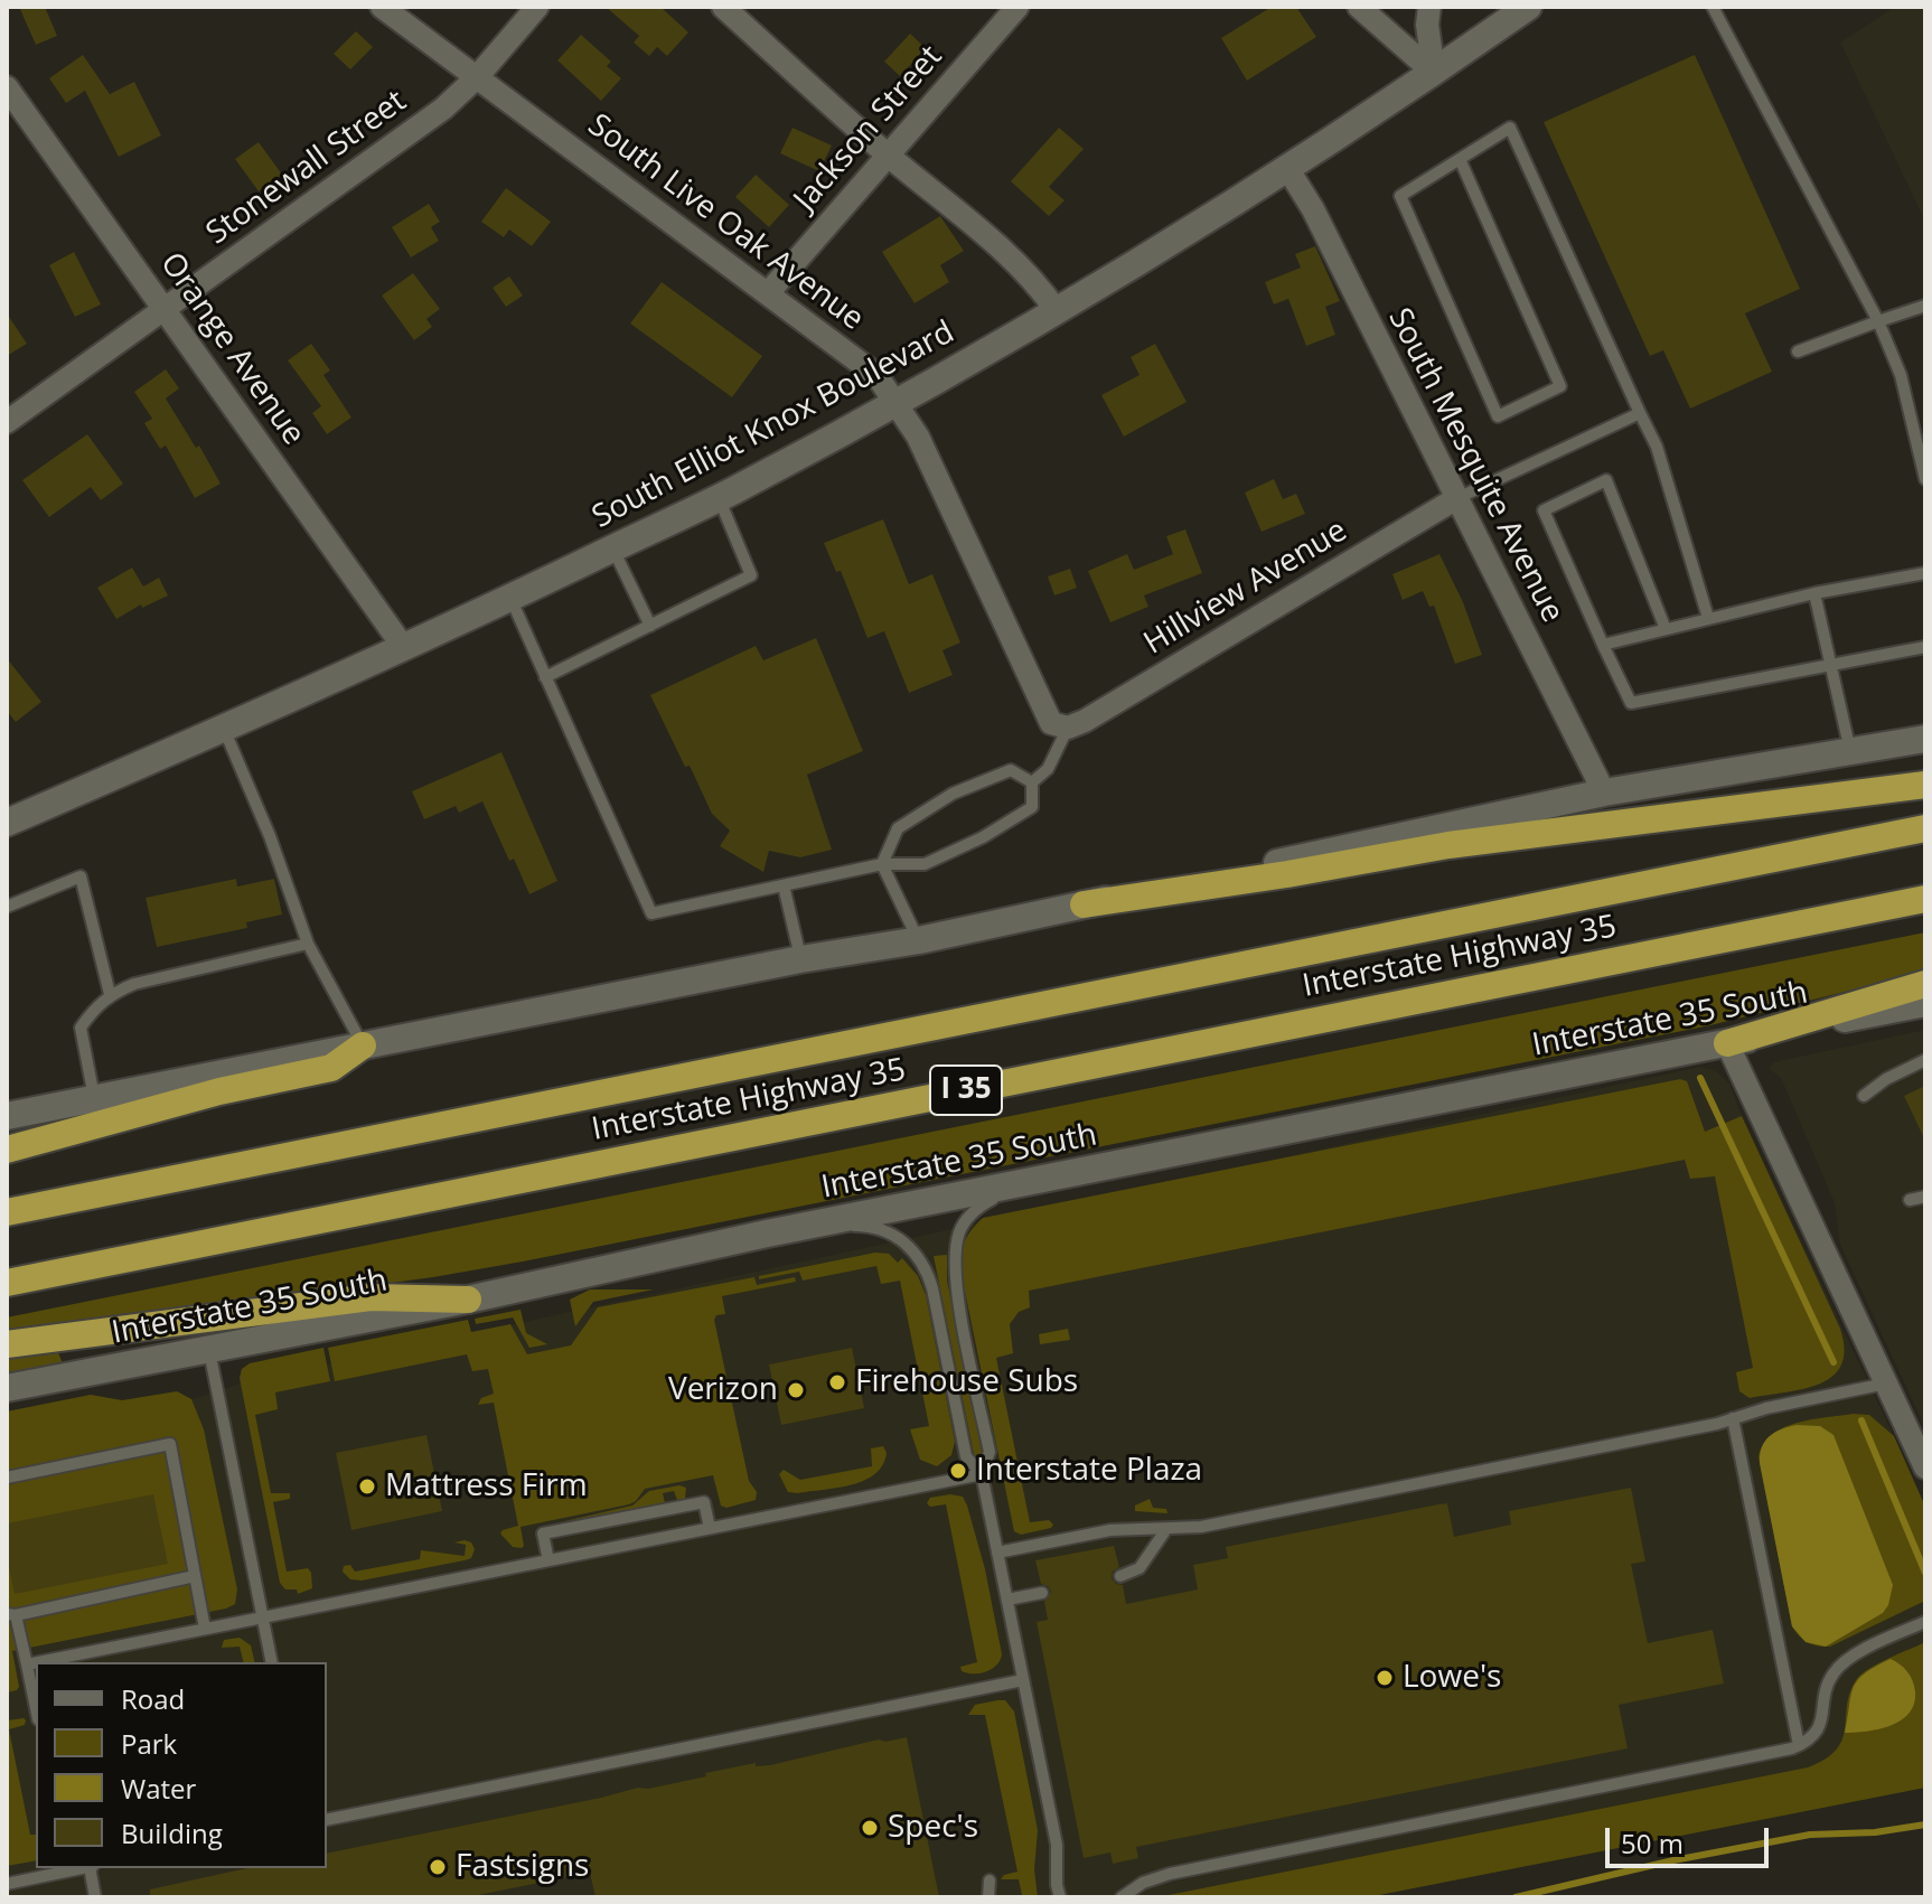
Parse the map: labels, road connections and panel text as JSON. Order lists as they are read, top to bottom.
{
  "streets": {
    "highway": ["Interstate Highway 35", "I 35"],
    "main road": ["South Elliot Knox Boulevard", "Interstate 35 South"],
    "street": [
      "Jackson Street",
      "Stonewall Street",
      "South Live Oak Avenue",
      "Orange Avenue",
      "South Mesquite Avenue",
      "Hillview Avenue"
    ]
  },
  "crossings": [
    ["Jackson Street", "South Live Oak Avenue"],
    ["Stonewall Street", "South Live Oak Avenue"],
    ["Stonewall Street", "Orange Avenue"],
    ["South Live Oak Avenue", "South Elliot Knox Boulevard"],
    ["South Live Oak Avenue", "Hillview Avenue"],
    ["Orange Avenue", "South Elliot Knox Boulevard"],
    ["South Elliot Knox Boulevard", "South Mesquite Avenue"],
    ["South Mesquite Avenue", "Hillview Avenue"]
  ],
  "places": [
    "Firehouse Subs",
    "Verizon",
    "Interstate Plaza",
    "Mattress Firm",
    "Lowe's",
    "Spec's",
    "Fastsigns"
  ],
  "legend": [
    "Road",
    "Park",
    "Water",
    "Building"
  ],
  "scale_bar": "50 m"
}
